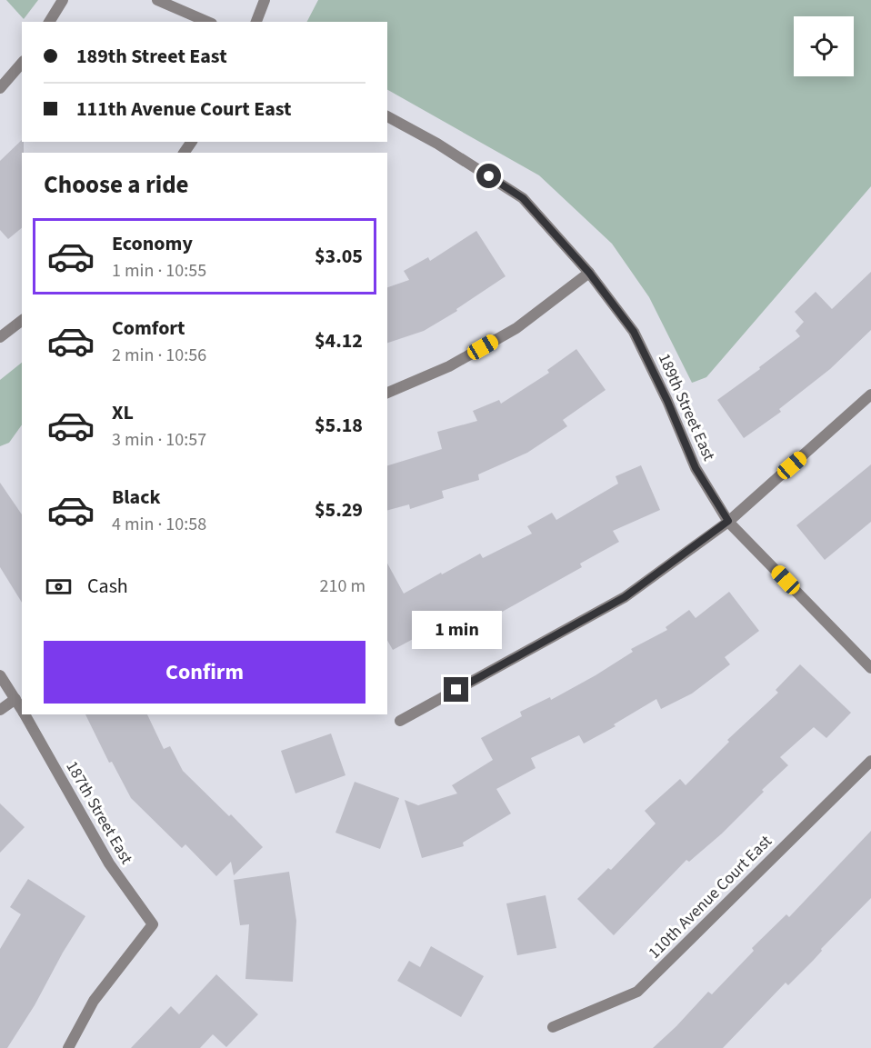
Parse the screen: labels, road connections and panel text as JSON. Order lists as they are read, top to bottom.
{
  "streets": {
    "street": ["189th Street East", "187th Street East", "110th Avenue Court East"]
  },
  "page": {
    "banner": ["189th Street East", "111th Avenue Court East"],
    "heading": "Choose a ride",
    "list": [
      {
        "name": "Economy",
        "note": "1 min · 10:55",
        "value": "$3.05"
      },
      {
        "name": "Comfort",
        "note": "2 min · 10:56",
        "value": "$4.12"
      },
      {
        "name": "XL",
        "note": "3 min · 10:57",
        "value": "$5.18"
      },
      {
        "name": "Black",
        "note": "4 min · 10:58",
        "value": "$5.29"
      }
    ],
    "pay": ["Cash", "210 m"],
    "bubble": "1 min",
    "buttons": "Confirm"
  }
}
